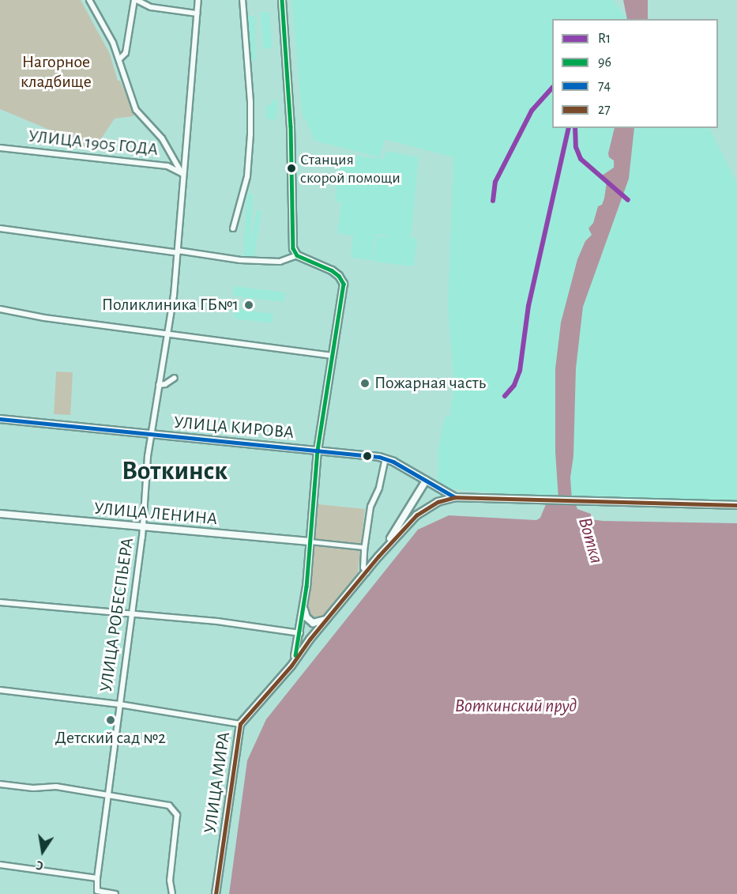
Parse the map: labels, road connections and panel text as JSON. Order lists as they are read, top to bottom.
{
  "streets": {
    "main road": ["УЛИЦА КИРОВА", "УЛИЦА ЛЕНИНА", "УЛИЦА МИРА"],
    "street": ["УЛИЦА 1905 ГОДА", "УЛИЦА РОБЕСПЬЕРА"]
  },
  "crossings": [
    ["УЛИЦА 1905 ГОДА", "УЛИЦА РОБЕСПЬЕРА"],
    ["УЛИЦА КИРОВА", "УЛИЦА РОБЕСПЬЕРА"],
    ["УЛИЦА КИРОВА", "УЛИЦА МИРА"],
    ["УЛИЦА ЛЕНИНА", "УЛИЦА РОБЕСПЬЕРА"],
    ["УЛИЦА ЛЕНИНА", "УЛИЦА МИРА"]
  ],
  "districts": ["Воткинск"],
  "water": ["Вотка", "Воткинский пруд"],
  "parks": ["Нагорное кладбище"],
  "places": [
    "Станция скорой помощи",
    "Поликлиника ГБ№1",
    "Пожарная часть",
    "Детский сад №2"
  ],
  "lines": [
    "transit line 96",
    "transit line R1",
    "transit line 74",
    "transit line 27"
  ],
  "legend": [
    "R1",
    "96",
    "74",
    "27"
  ],
  "north": "bottom"
}
